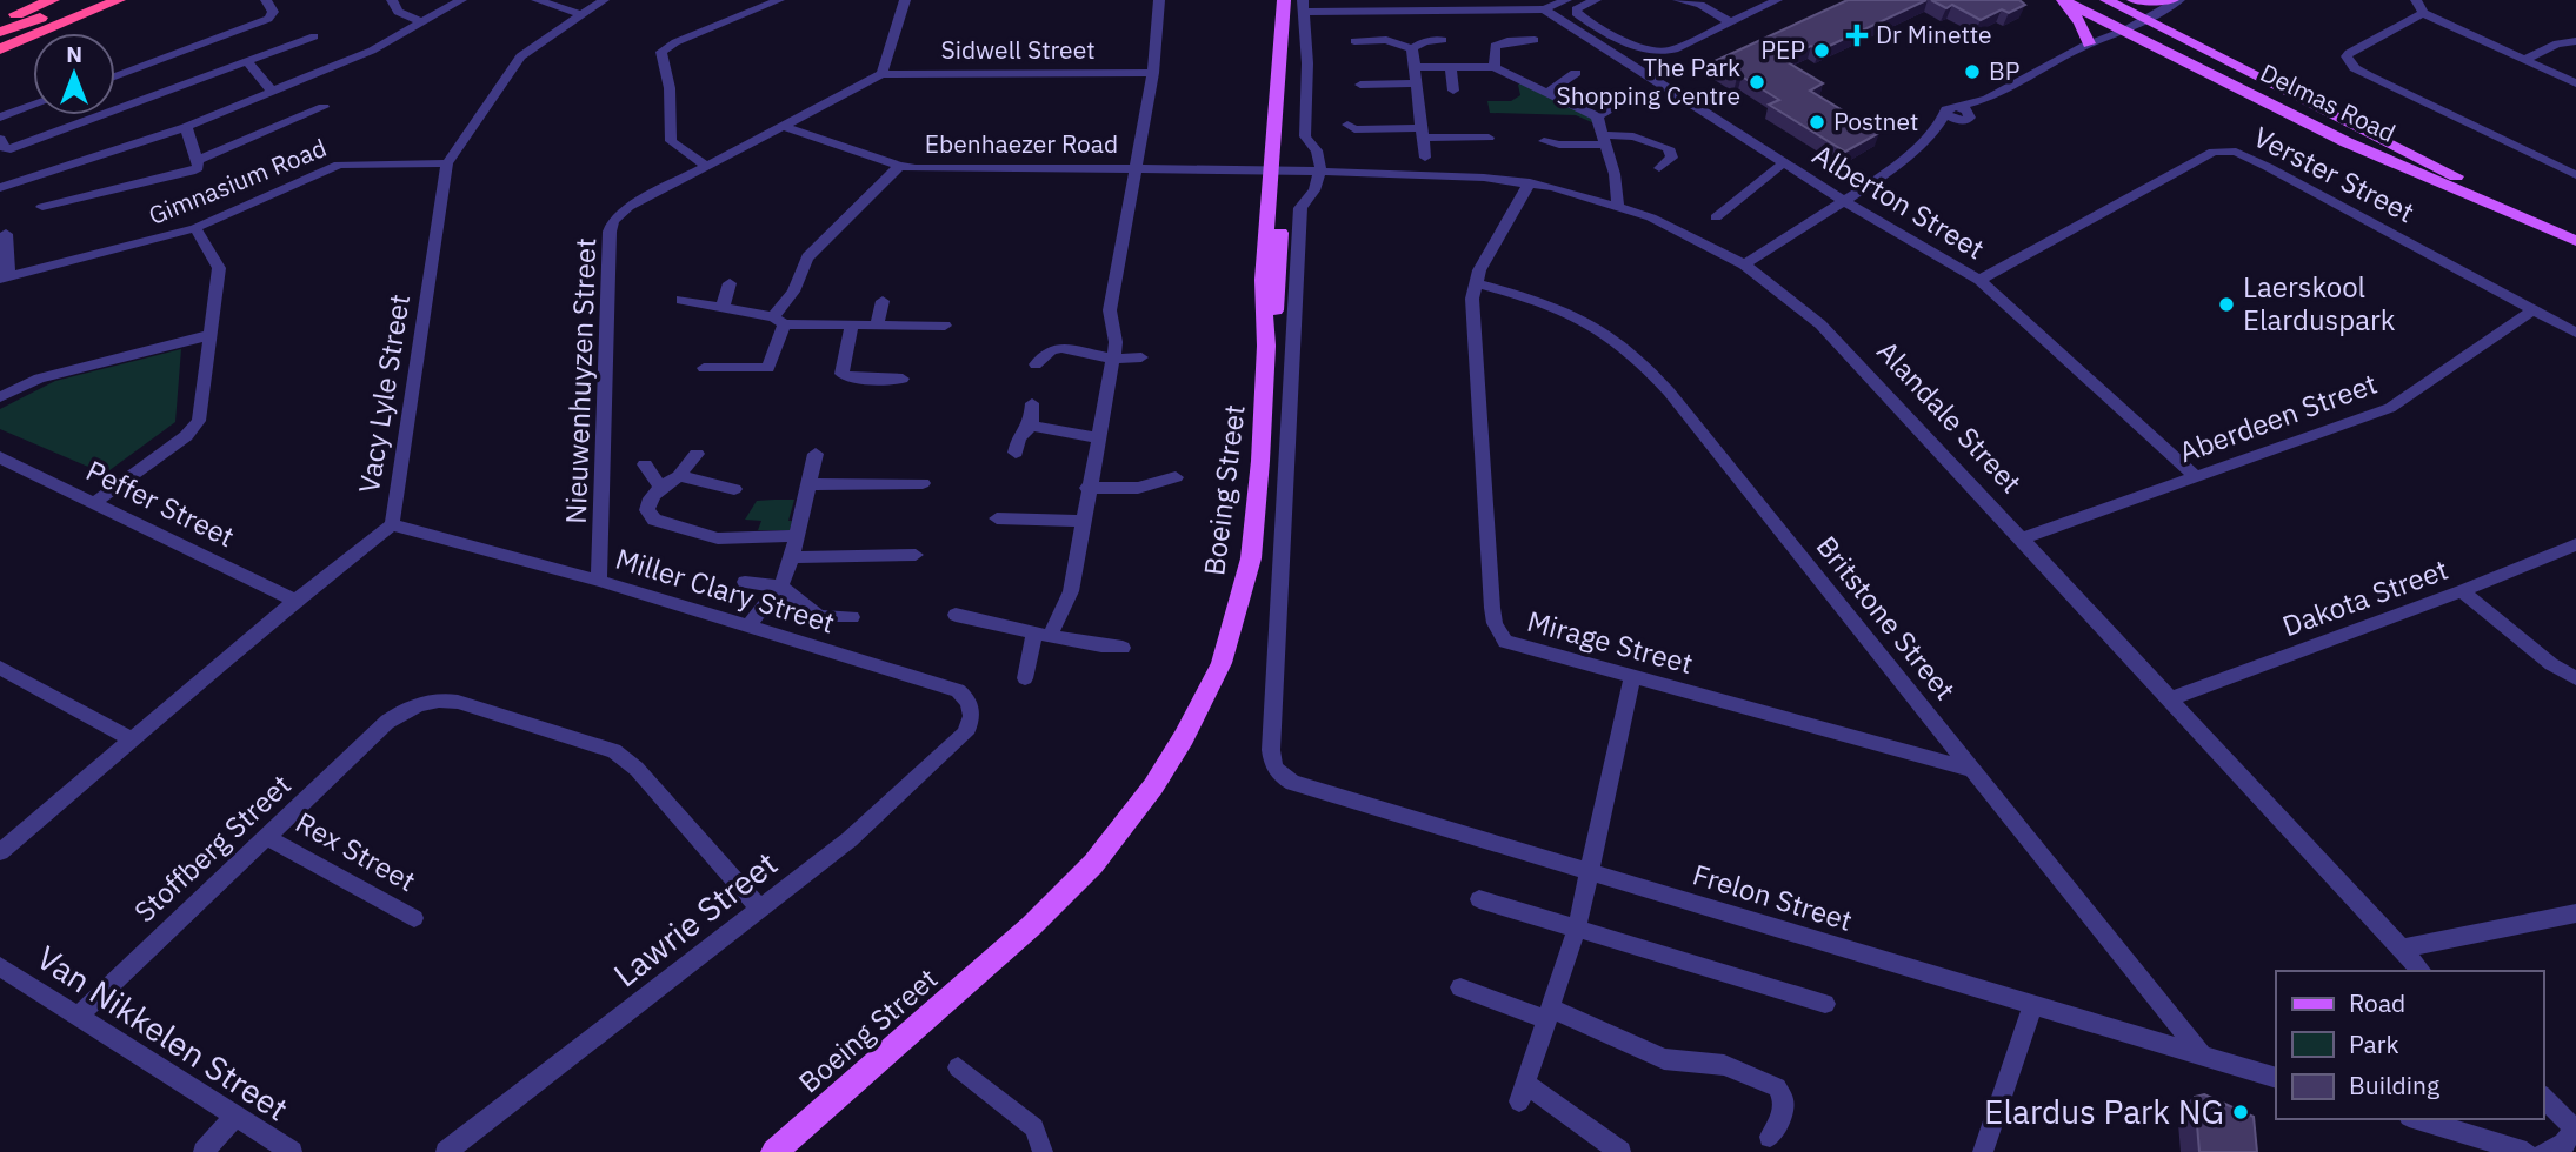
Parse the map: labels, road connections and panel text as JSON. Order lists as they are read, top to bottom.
{
  "streets": {
    "main road": ["Delmas Road", "Boeing Street"],
    "street": [
      "Sidwell Street",
      "Ebenhaezer Road",
      "Verster Street",
      "Gimnasium Road",
      "Alberton Street",
      "Nieuwenhuyzen Street",
      "Vacy Lyle Street",
      "Alandale Street",
      "Aberdeen Street",
      "Peffer Street",
      "Miller Clary Street",
      "Dakota Street",
      "Britstone Street",
      "Mirage Street",
      "Stoffberg Street",
      "Rex Street",
      "Frelon Street",
      "Lawrie Street",
      "Van Nikkelen Street"
    ]
  },
  "crossings": [
    ["Sidwell Street", "Nieuwenhuyzen Street"],
    ["Ebenhaezer Road", "Nieuwenhuyzen Street"],
    ["Ebenhaezer Road", "Alandale Street"],
    ["Ebenhaezer Road", "Boeing Street"],
    ["Verster Street", "Alberton Street"],
    ["Verster Street", "Aberdeen Street"],
    ["Gimnasium Road", "Vacy Lyle Street"],
    ["Alberton Street", "Aberdeen Street"],
    ["Nieuwenhuyzen Street", "Miller Clary Street"],
    ["Vacy Lyle Street", "Peffer Street"],
    ["Vacy Lyle Street", "Miller Clary Street"],
    ["Alandale Street", "Aberdeen Street"],
    ["Alandale Street", "Boeing Street"],
    ["Alandale Street", "Dakota Street"],
    ["Alandale Street", "Mirage Street"],
    ["Boeing Street", "Frelon Street"],
    ["Miller Clary Street", "Lawrie Street"],
    ["Britstone Street", "Mirage Street"],
    ["Britstone Street", "Frelon Street"],
    ["Stoffberg Street", "Rex Street"],
    ["Stoffberg Street", "Lawrie Street"],
    ["Stoffberg Street", "Van Nikkelen Street"]
  ],
  "places": {
    "health": ["Dr Minette"],
    "other": [
      "PEP",
      "BP",
      "The Park Shopping Centre",
      "Postnet",
      "Laerskool Elarduspark",
      "Elardus Park NG"
    ]
  },
  "legend": ["Road", "Park", "Building"],
  "north": "top"
}
